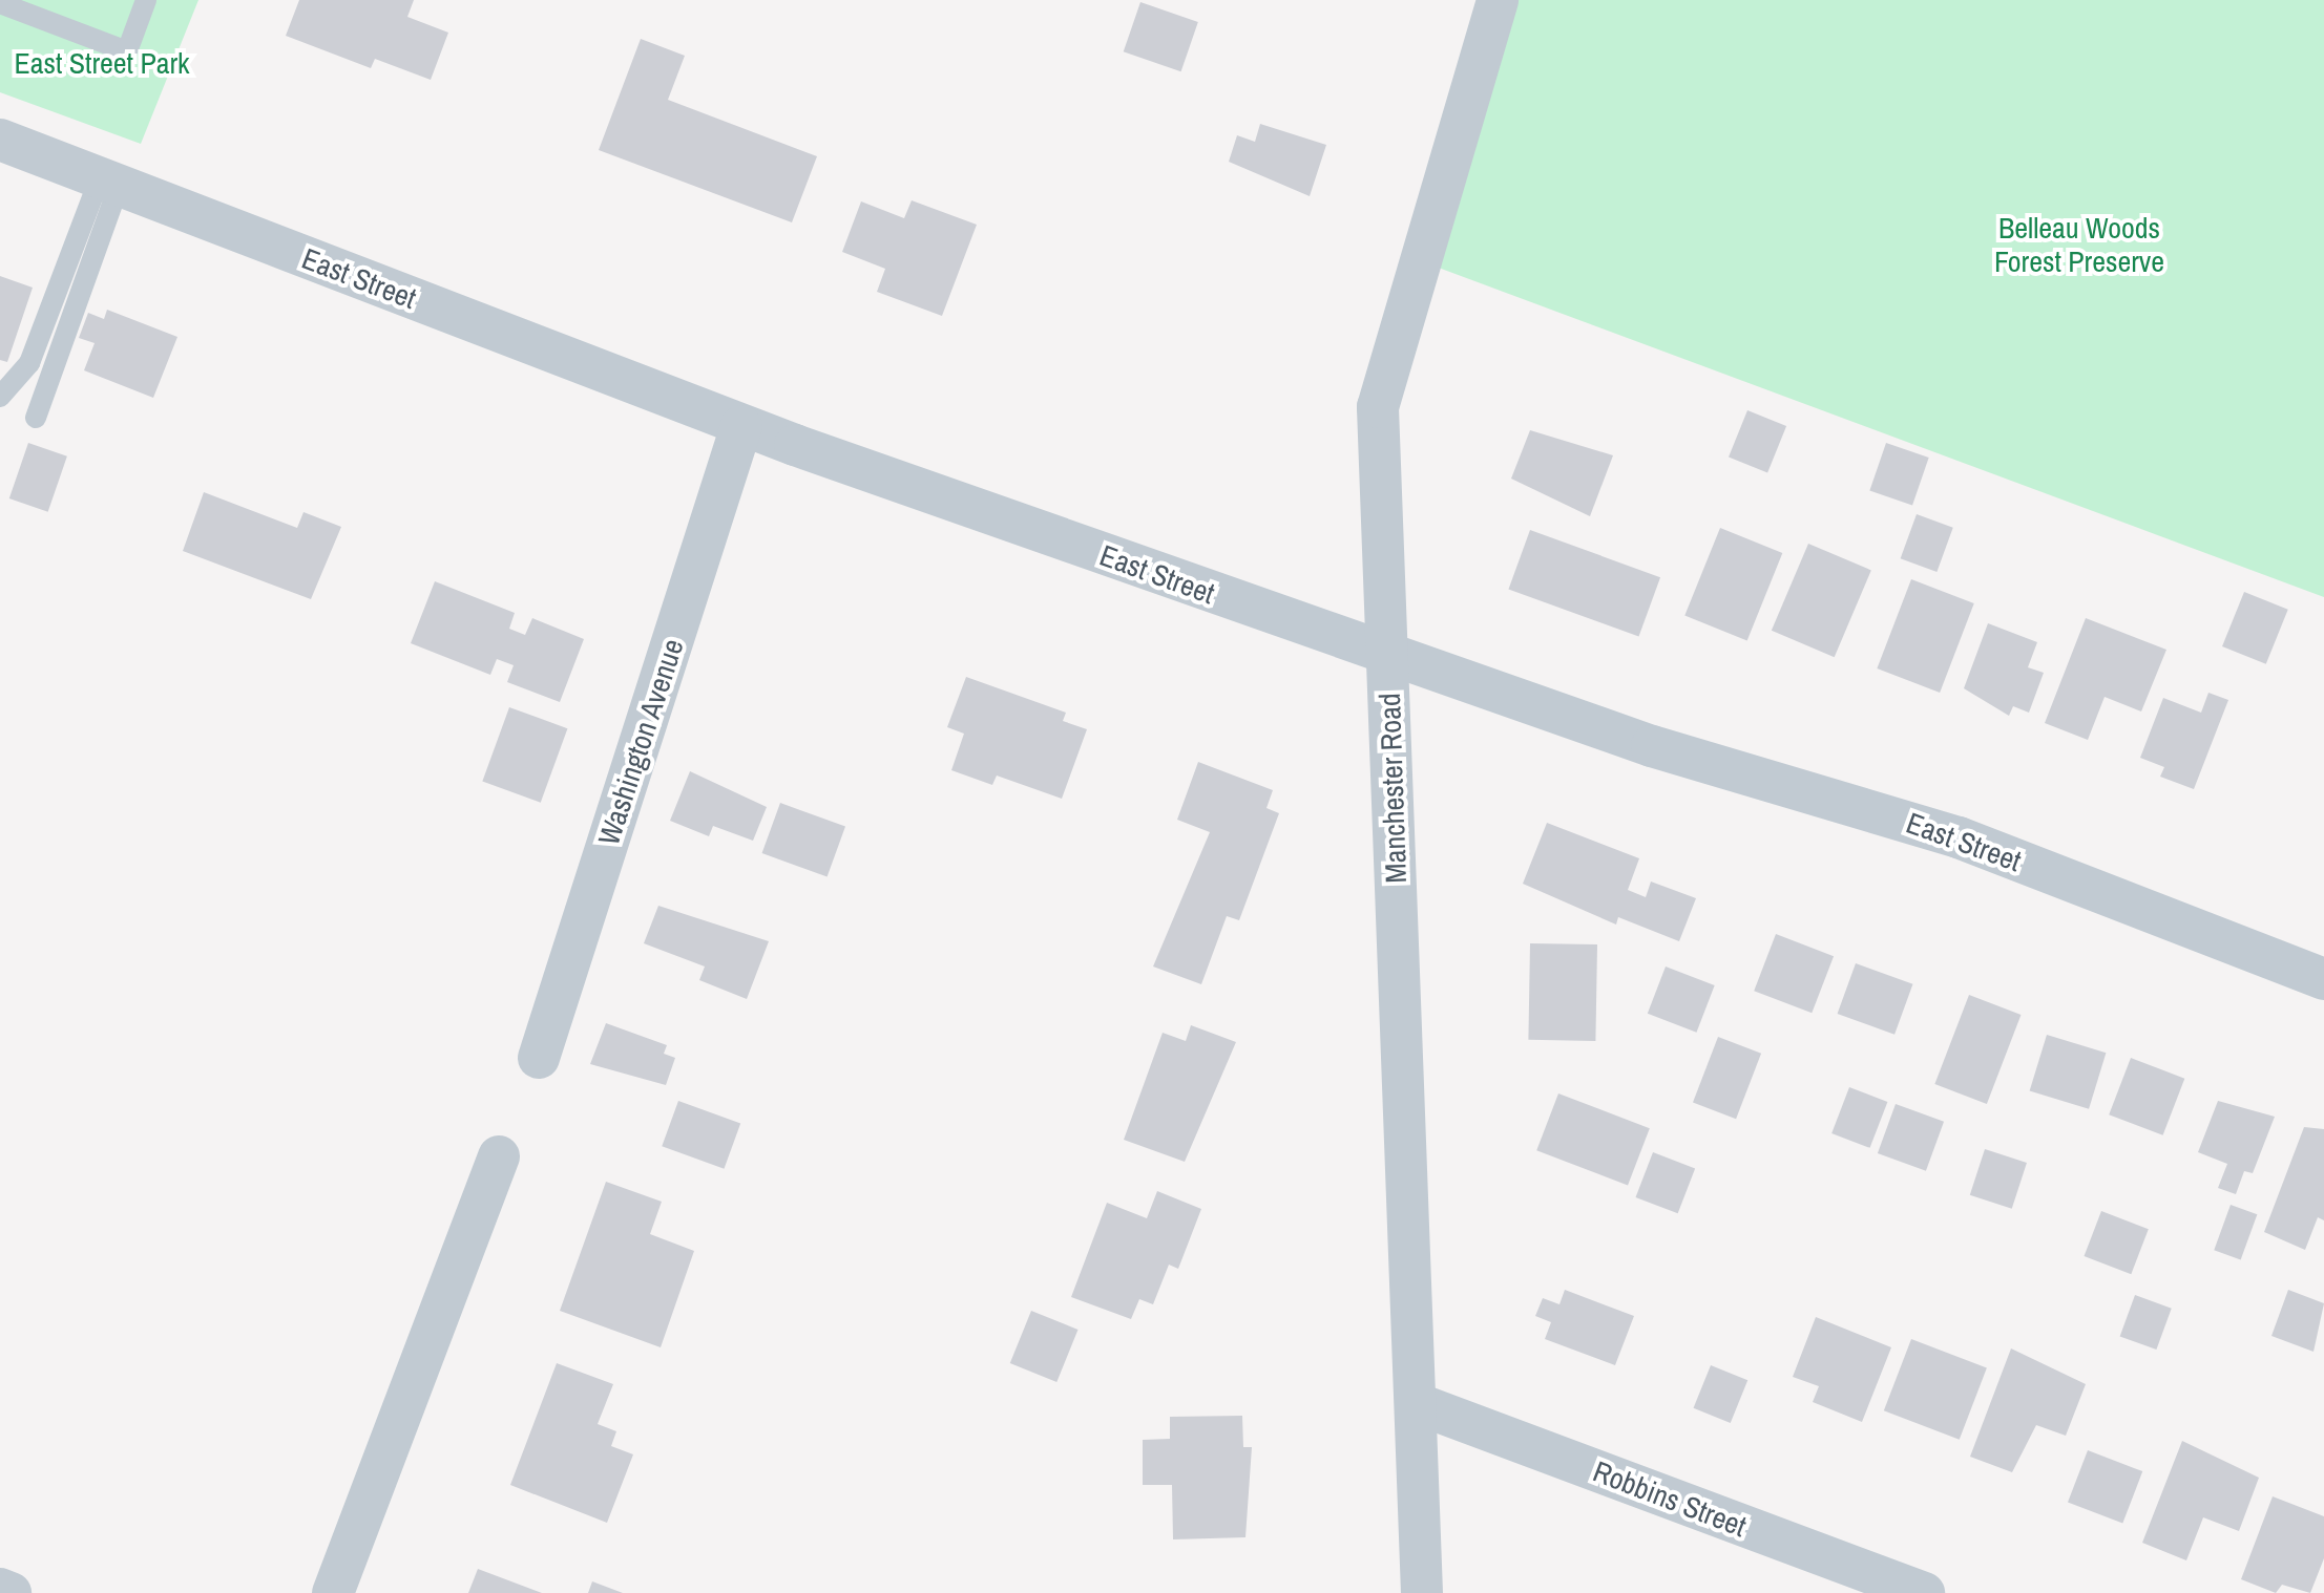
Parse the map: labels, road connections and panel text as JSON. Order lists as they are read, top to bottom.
{
  "streets": {
    "street": [
      "East Street",
      "Washington Avenue",
      "Manchester Road",
      "Robbins Street"
    ]
  },
  "crossings": [
    ["East Street", "Washington Avenue"],
    ["East Street", "Manchester Road"],
    ["Manchester Road", "Robbins Street"]
  ],
  "parks": ["East Street Park", "Belleau Woods Forest Preserve"]
}
